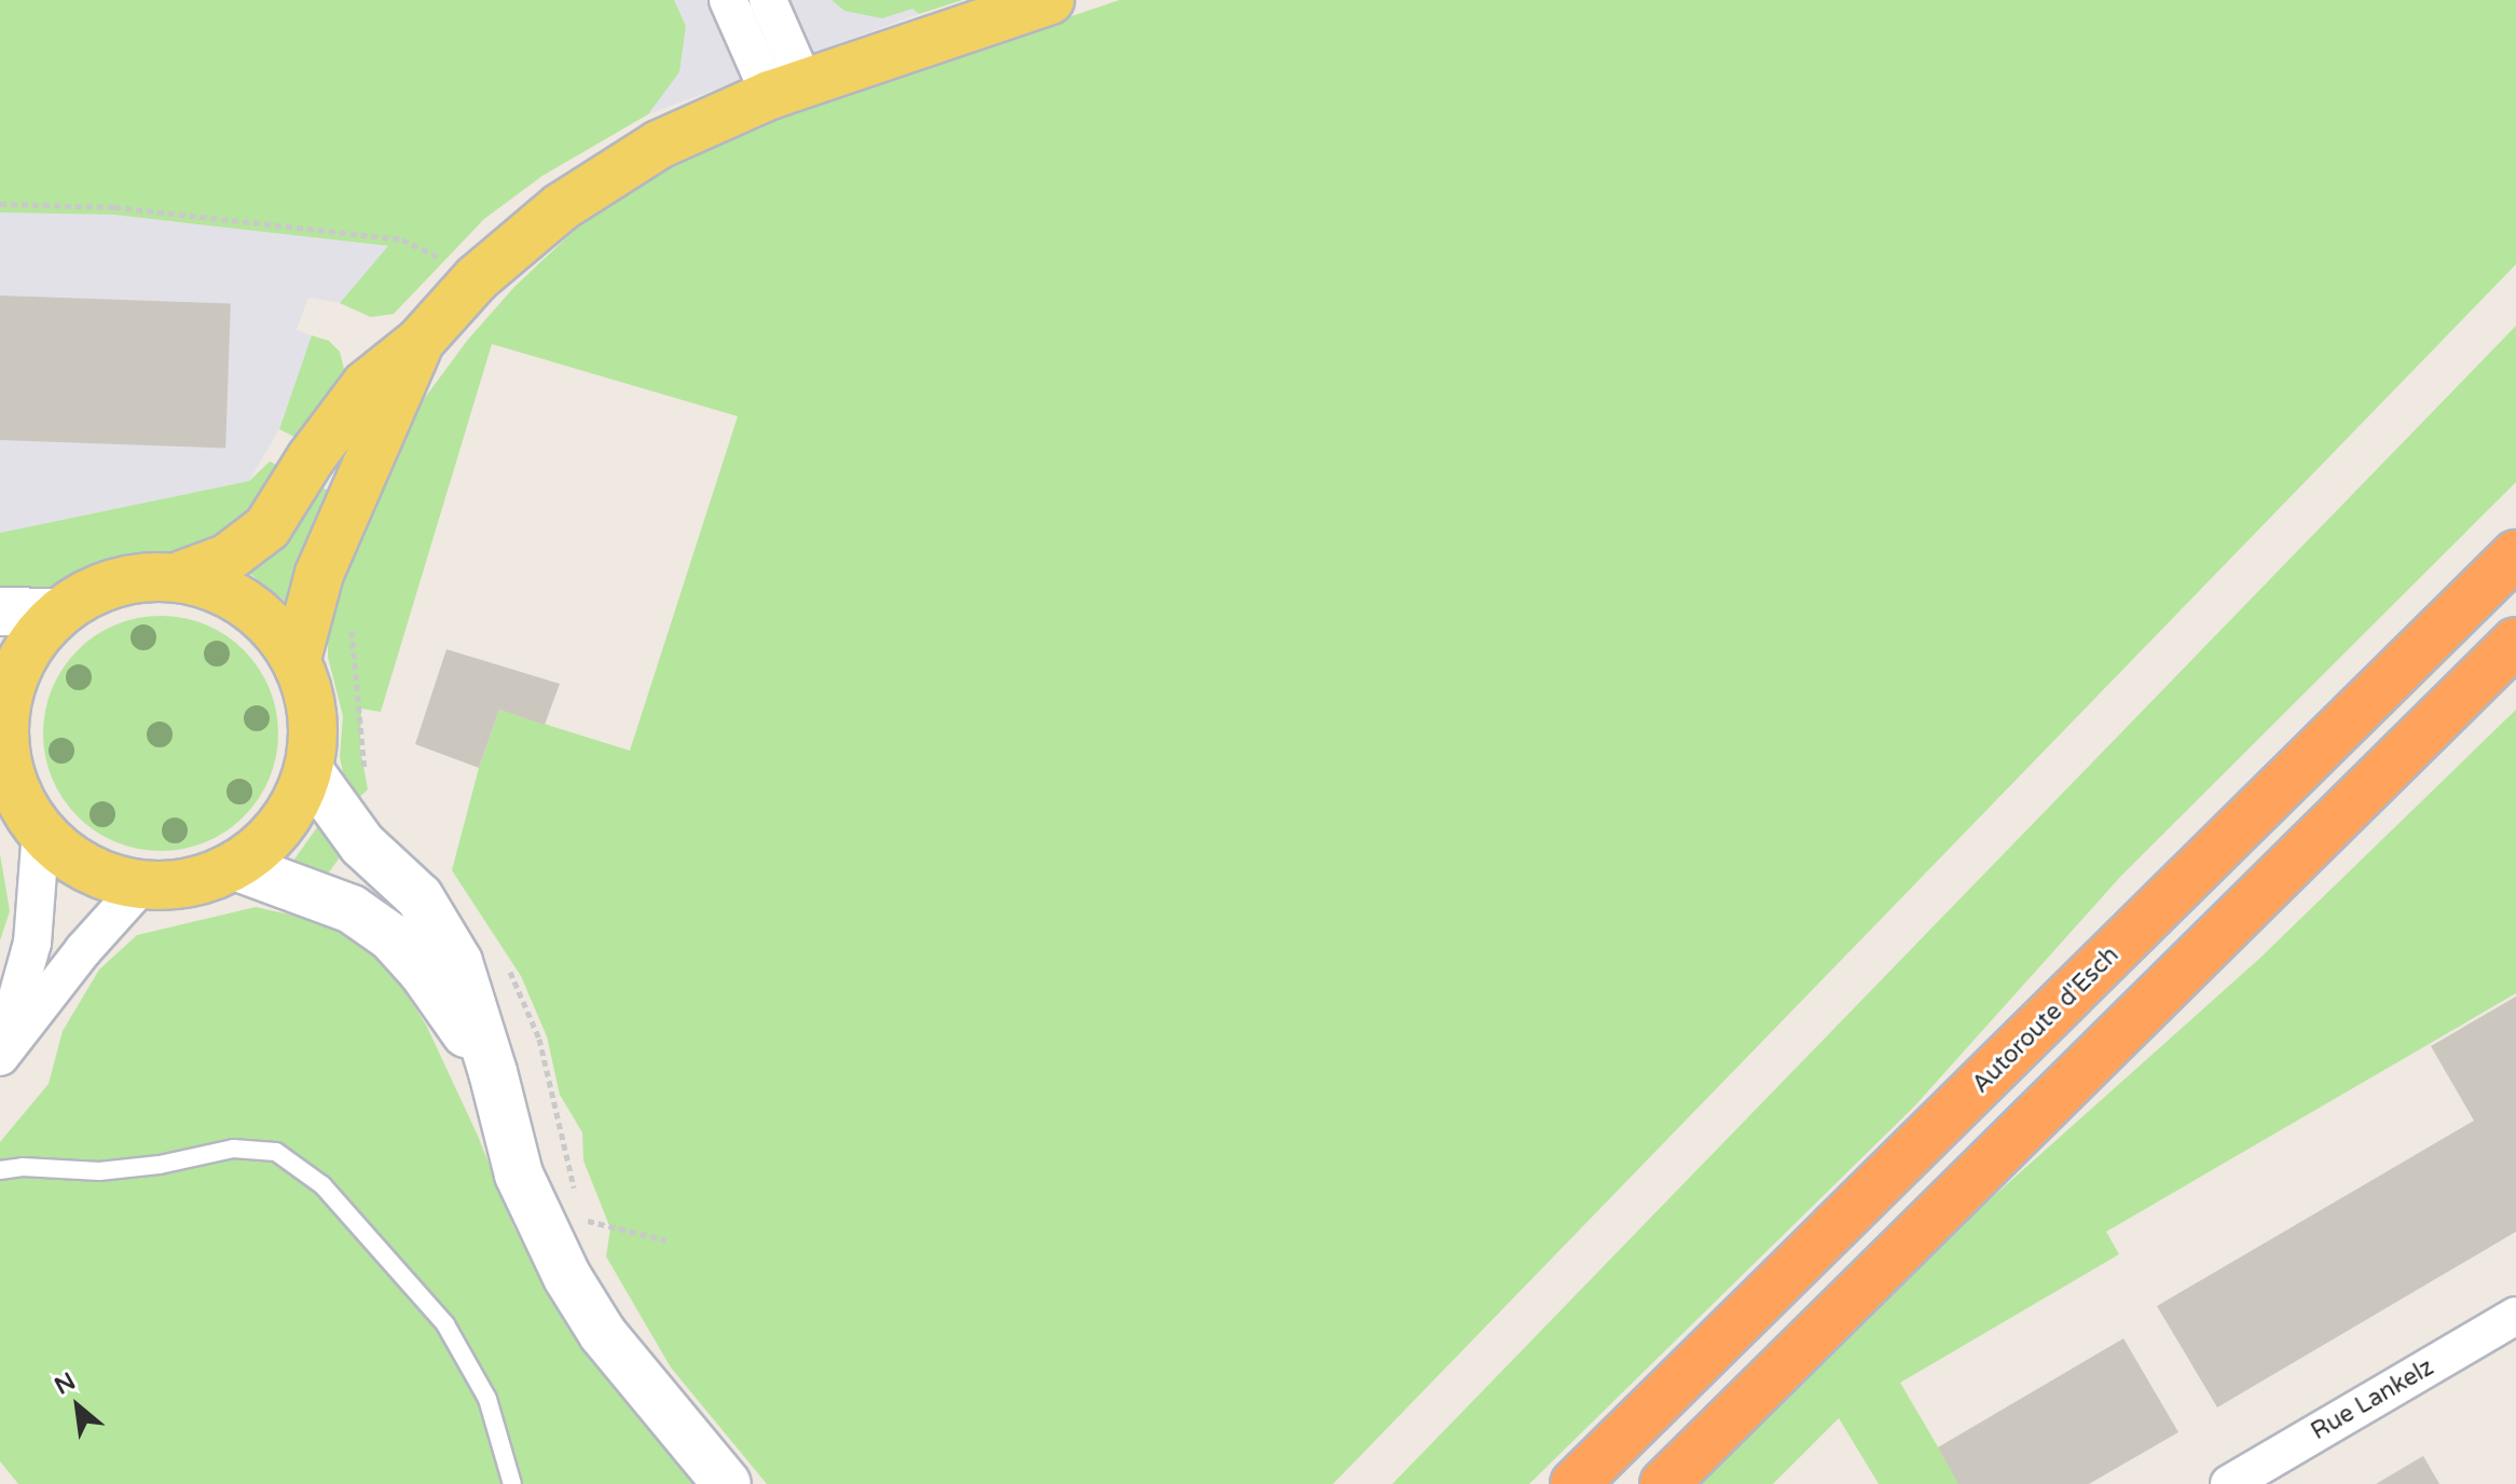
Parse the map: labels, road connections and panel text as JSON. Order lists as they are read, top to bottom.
{
  "streets": {
    "highway": ["Autoroute d'Esch"],
    "street": ["Rue Lankelz"]
  },
  "north": "top left"
}
